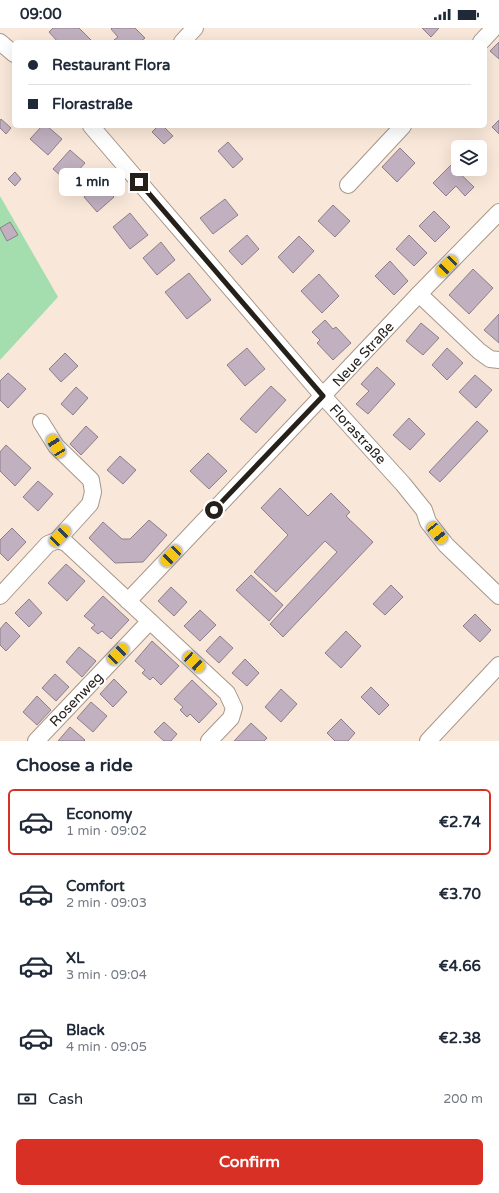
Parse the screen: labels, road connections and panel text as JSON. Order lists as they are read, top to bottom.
{
  "streets": {
    "street": ["Neue Straße", "Florastraße", "Rosenweg"]
  },
  "crossings": [
    ["Neue Straße", "Florastraße"]
  ],
  "page": {
    "status": "09:00",
    "banner": ["Restaurant Flora", "Florastraße"],
    "bubble": "1 min",
    "heading": "Choose a ride",
    "list": [
      {
        "name": "Economy",
        "note": "1 min · 09:02",
        "value": "€2.74"
      },
      {
        "name": "Comfort",
        "note": "2 min · 09:03",
        "value": "€3.70"
      },
      {
        "name": "XL",
        "note": "3 min · 09:04",
        "value": "€4.66"
      },
      {
        "name": "Black",
        "note": "4 min · 09:05",
        "value": "€2.38"
      }
    ],
    "pay": ["Cash", "200 m"],
    "buttons": "Confirm"
  }
}
